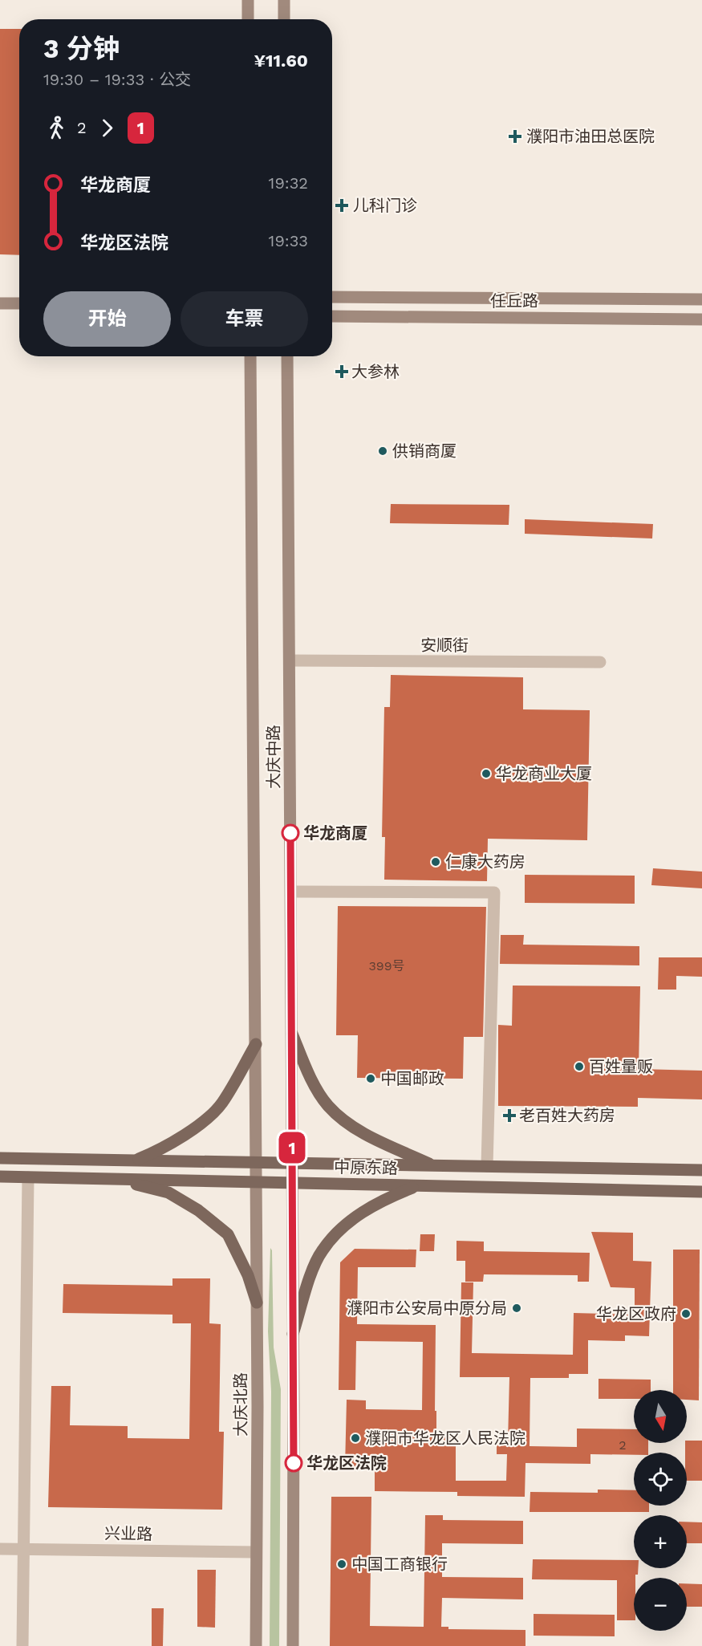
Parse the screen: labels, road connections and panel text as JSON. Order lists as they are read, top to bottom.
{
  "streets": {
    "main road": [
      "任丘路",
      "大庆中路",
      "中原东路",
      "大庆北路"
    ],
    "street": ["安顺街", "兴业路"]
  },
  "crossings": [
    ["安顺街", "大庆中路"],
    ["大庆中路", "中原东路"],
    ["大庆中路", "大庆北路"],
    ["中原东路", "大庆北路"],
    ["大庆北路", "兴业路"]
  ],
  "places": {
    "health": [
      "濮阳市油田总医院",
      "儿科门诊",
      "大参林",
      "老百姓大药房"
    ],
    "other": [
      "供销商厦",
      "华龙商业大厦",
      "华龙商厦",
      "仁康大药房",
      "百姓量贩",
      "中国邮政",
      "濮阳市公安局中原分局",
      "华龙区政府",
      "濮阳市华龙区人民法院",
      "华龙区法院",
      "中国工商银行"
    ]
  },
  "lines": ["bus line 1"],
  "house_numbers": ["399号", "2"],
  "north": "bottom",
  "page": {
    "on_map": "1",
    "heading": ["3 分钟", "19:30 – 19:33 · 公交", "¥11.60"],
    "legs": ["2", "1"],
    "list": [
      {
        "name": "华龙商厦",
        "value": "19:32"
      },
      {
        "name": "华龙区法院",
        "value": "19:33"
      }
    ],
    "buttons": ["开始", "车票"],
    "map_buttons": ["+", "−"]
  }
}
